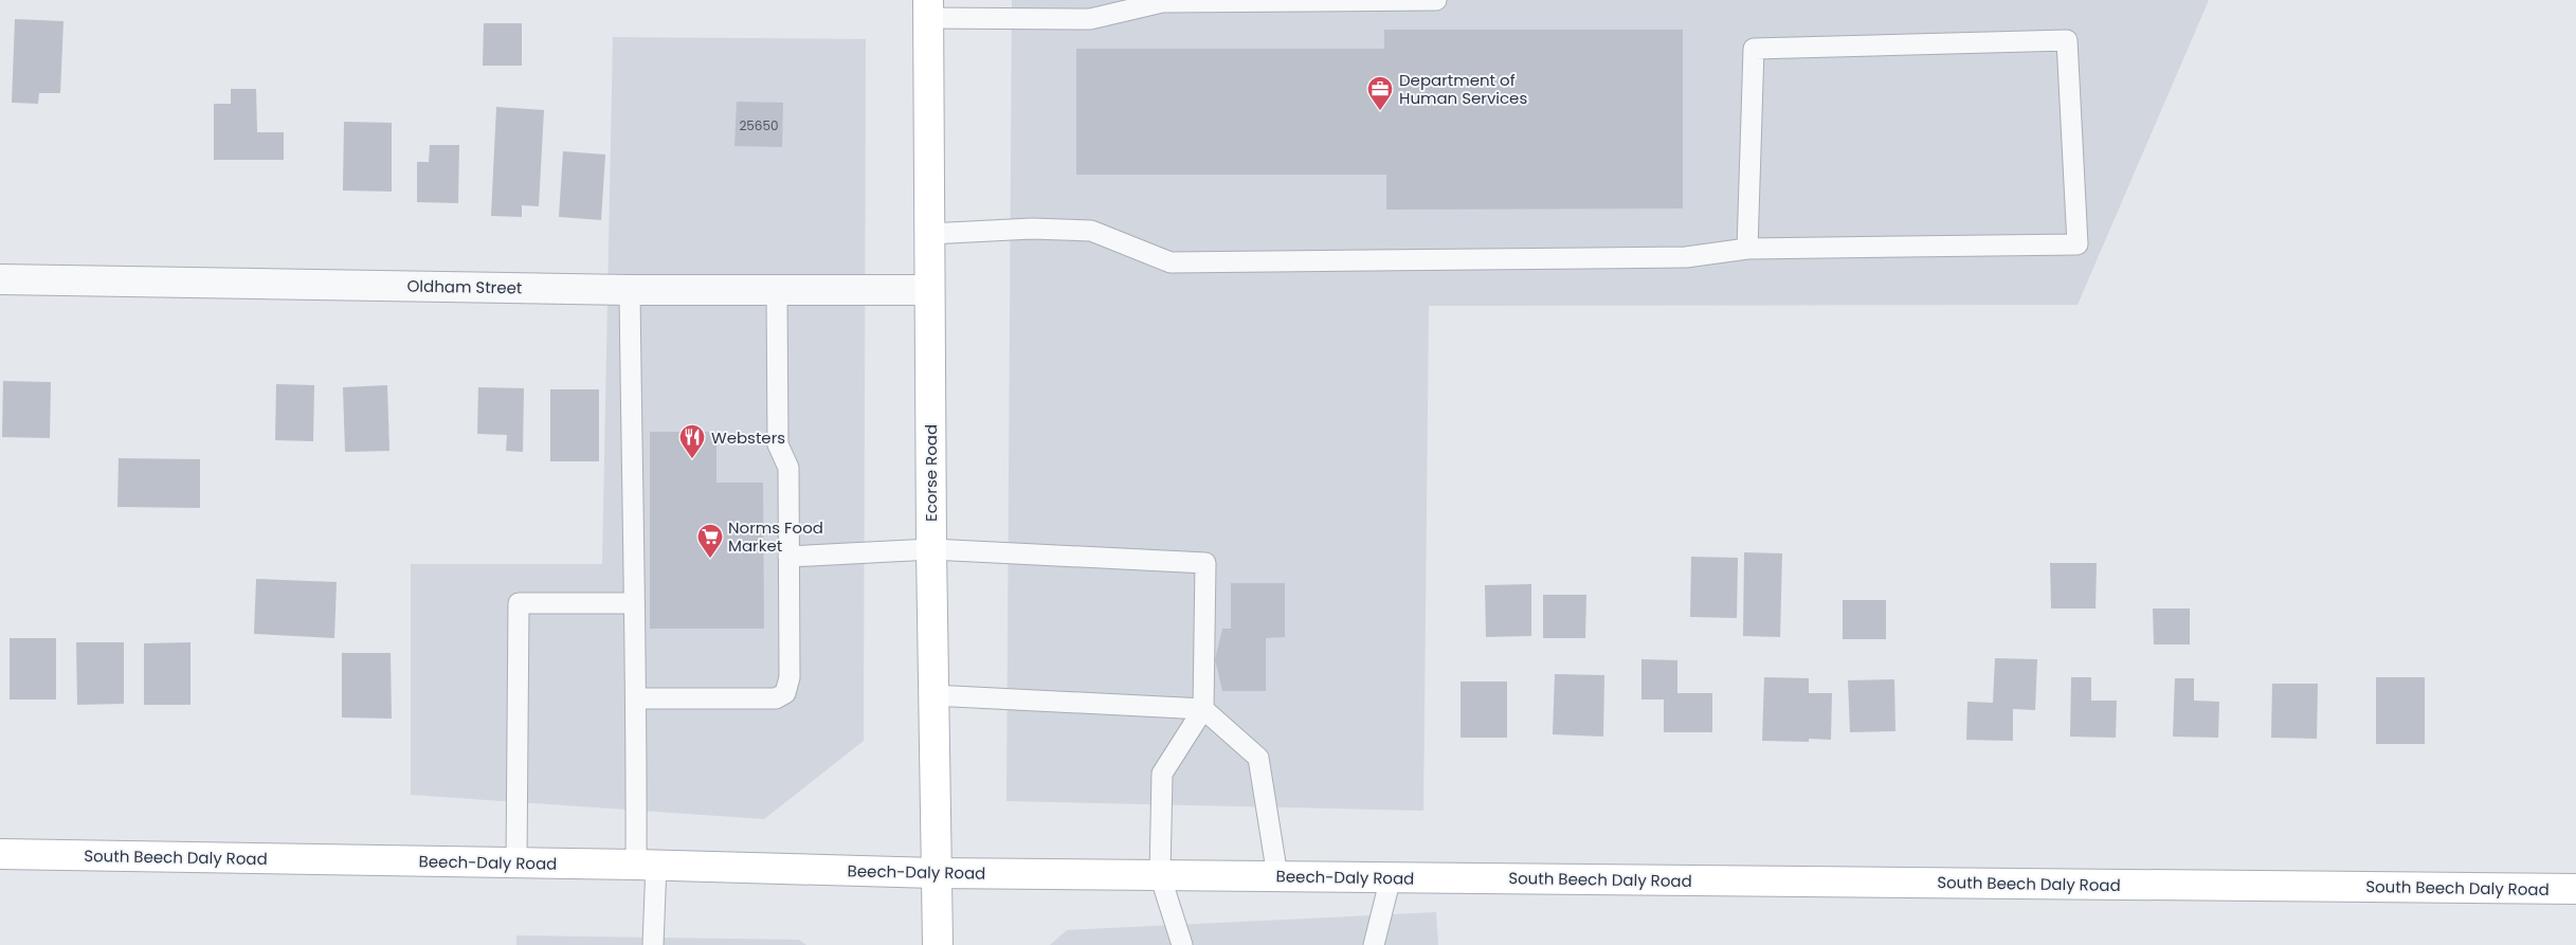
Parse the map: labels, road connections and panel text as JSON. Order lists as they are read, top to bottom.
{
  "streets": {
    "street": [
      "Oldham Street",
      "Ecorse Road",
      "South Beech Daly Road",
      "Beech-Daly Road"
    ]
  },
  "crossings": [
    ["Oldham Street", "Ecorse Road"],
    ["Ecorse Road", "Beech-Daly Road"],
    ["South Beech Daly Road", "Beech-Daly Road"]
  ],
  "places": {
    "office": ["Department of Human Services"],
    "restaurant": ["Websters"],
    "supermarket": ["Norms Food Market"]
  },
  "house_numbers": ["25650"]
}
